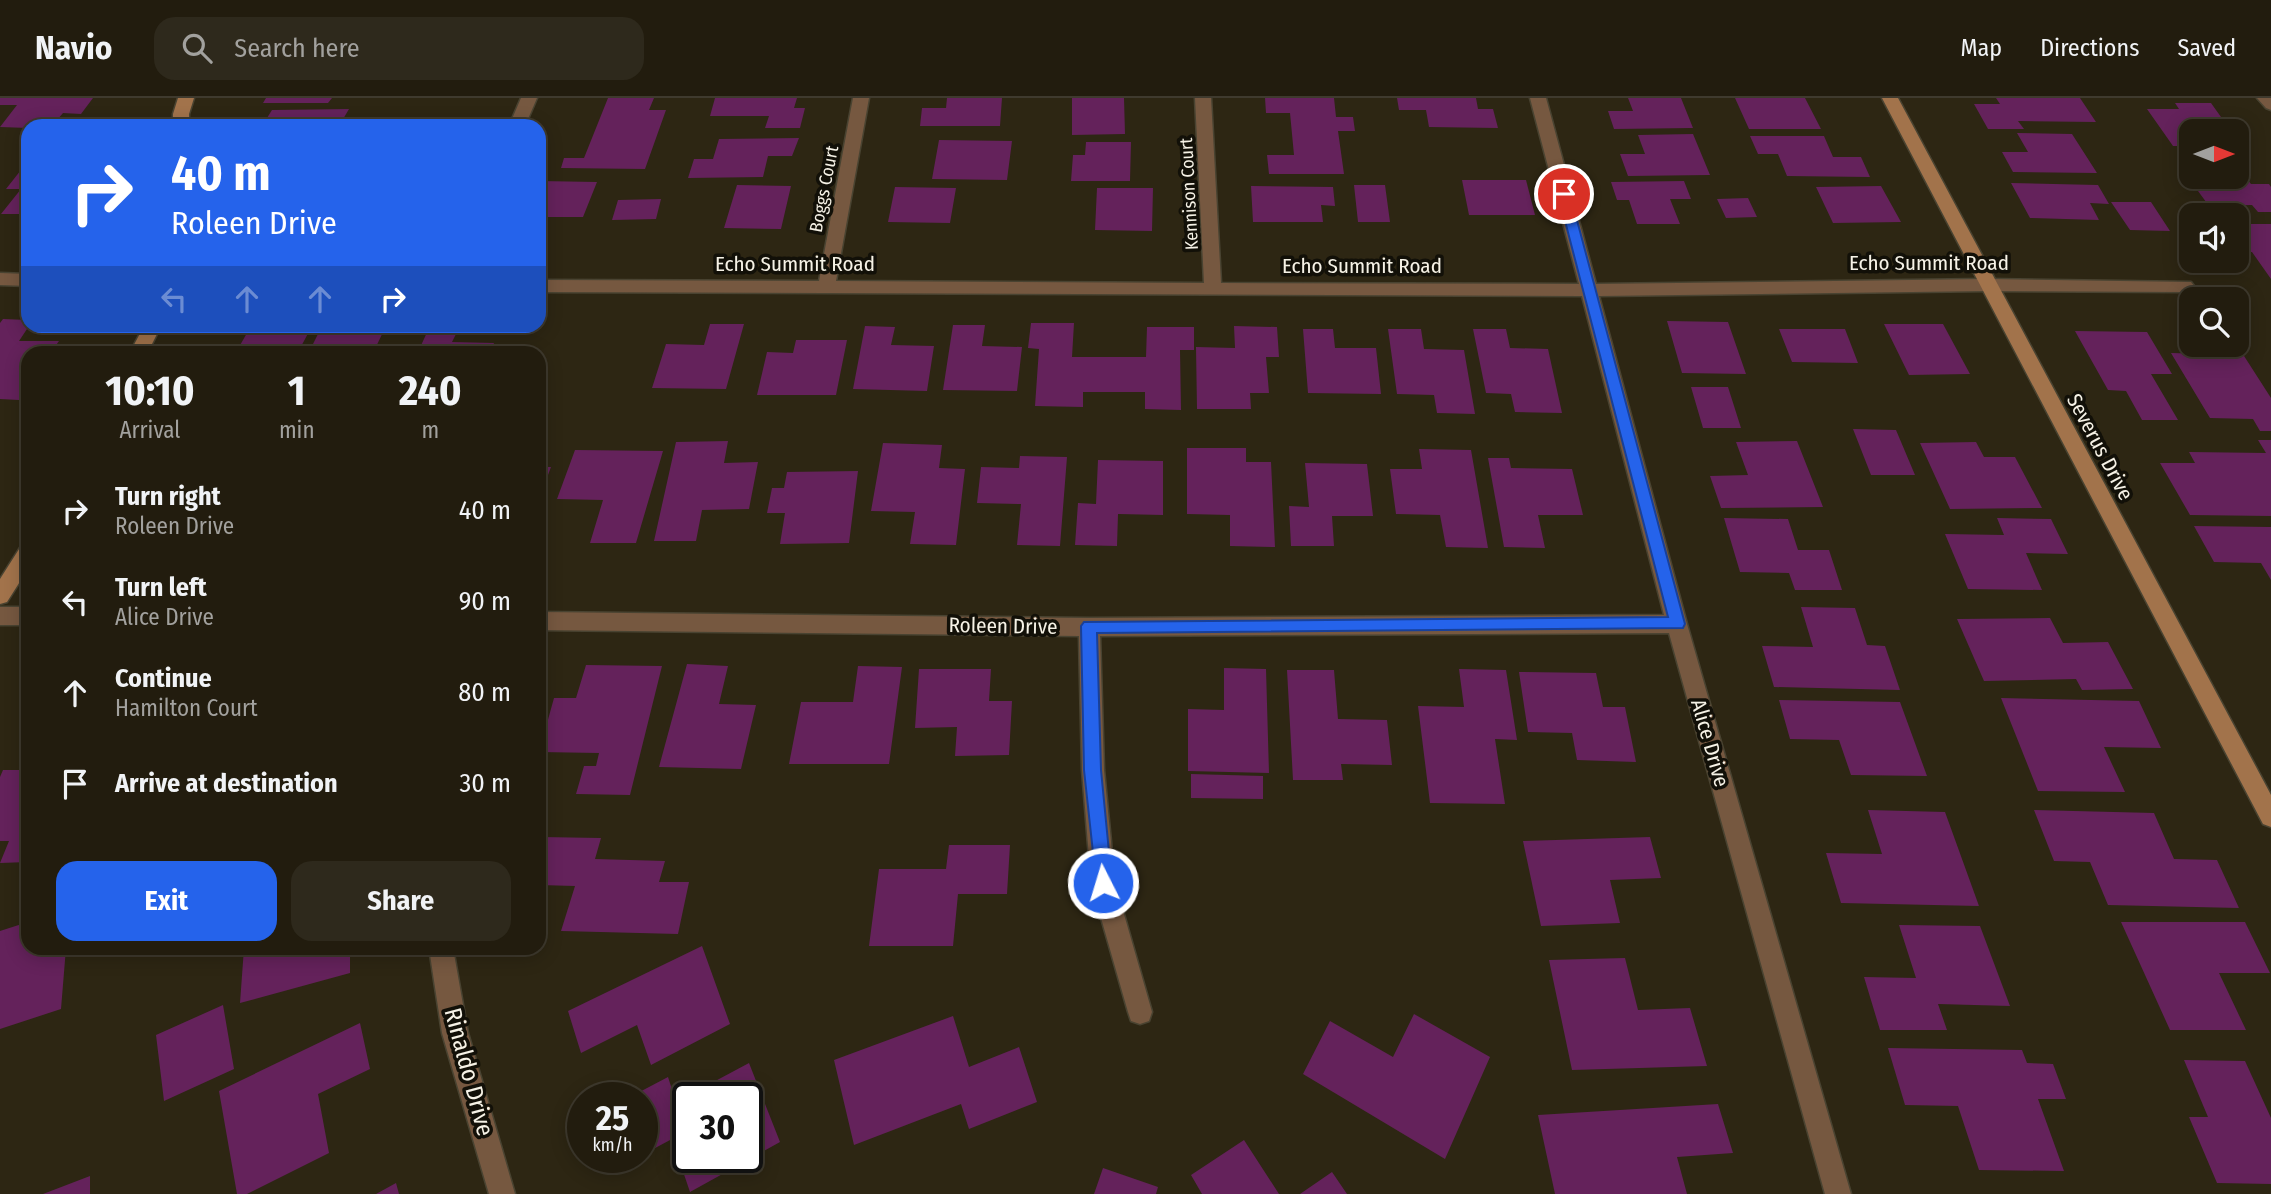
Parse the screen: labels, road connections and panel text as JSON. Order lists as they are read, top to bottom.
{
  "streets": {
    "street": [
      "Boggs Court",
      "Kennison Court",
      "Echo Summit Road",
      "Severus Drive",
      "Roleen Drive",
      "Alice Drive",
      "Rinaldo Drive"
    ]
  },
  "crossings": [
    ["Boggs Court", "Echo Summit Road"],
    ["Kennison Court", "Echo Summit Road"],
    ["Echo Summit Road", "Severus Drive"],
    ["Echo Summit Road", "Alice Drive"],
    ["Roleen Drive", "Alice Drive"]
  ],
  "north": "right",
  "page": {
    "header": "Navio",
    "search": "Search here",
    "nav": ["Map", "Directions", "Saved"],
    "turn": ["40 m", "Roleen Drive"],
    "eta": [
      "10:10",
      "Arrival",
      "1",
      "min",
      "240",
      "m"
    ],
    "list": [
      {
        "name": "Turn right",
        "note": "Roleen Drive",
        "value": "40 m"
      },
      {
        "name": "Turn left",
        "note": "Alice Drive",
        "value": "90 m"
      },
      {
        "name": "Continue",
        "note": "Hamilton Court",
        "value": "80 m"
      },
      {
        "name": "Arrive at destination",
        "value": "30 m"
      }
    ],
    "buttons": ["Exit", "Share"],
    "speed": "25 km/h",
    "limit": "30"
  }
}
